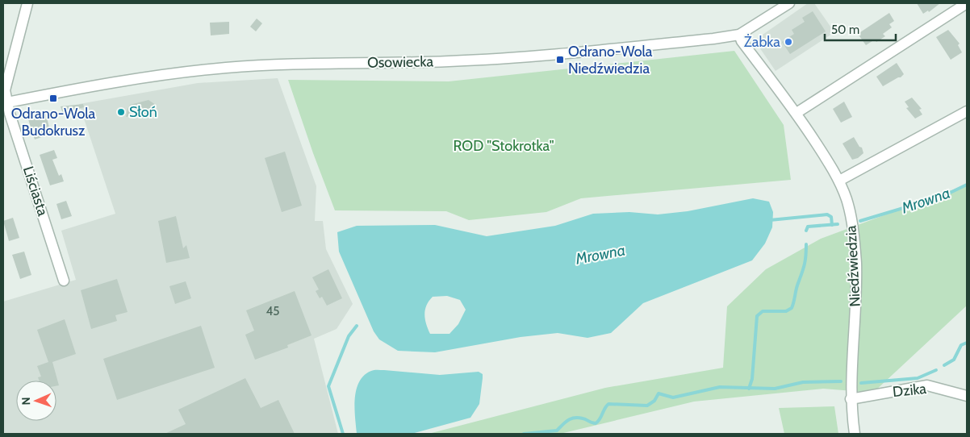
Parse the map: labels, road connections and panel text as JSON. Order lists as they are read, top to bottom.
{
  "streets": {
    "street": [
      "Osowiecka",
      "Liściasta",
      "Niedźwiedzia",
      "Dzika"
    ]
  },
  "crossings": [
    ["Osowiecka", "Liściasta"],
    ["Osowiecka", "Niedźwiedzia"],
    ["Niedźwiedzia", "Dzika"]
  ],
  "water": ["Mrowna"],
  "parks": ["ROD \"Stokrotka\""],
  "places": {
    "other": ["Żabka", "Słoń"],
    "transit": ["Odrano-Wola Niedźwiedzia", "Odrano-Wola Budokrusz"]
  },
  "house_numbers": ["45"],
  "scale_bar": "50 m",
  "north": "left"
}
